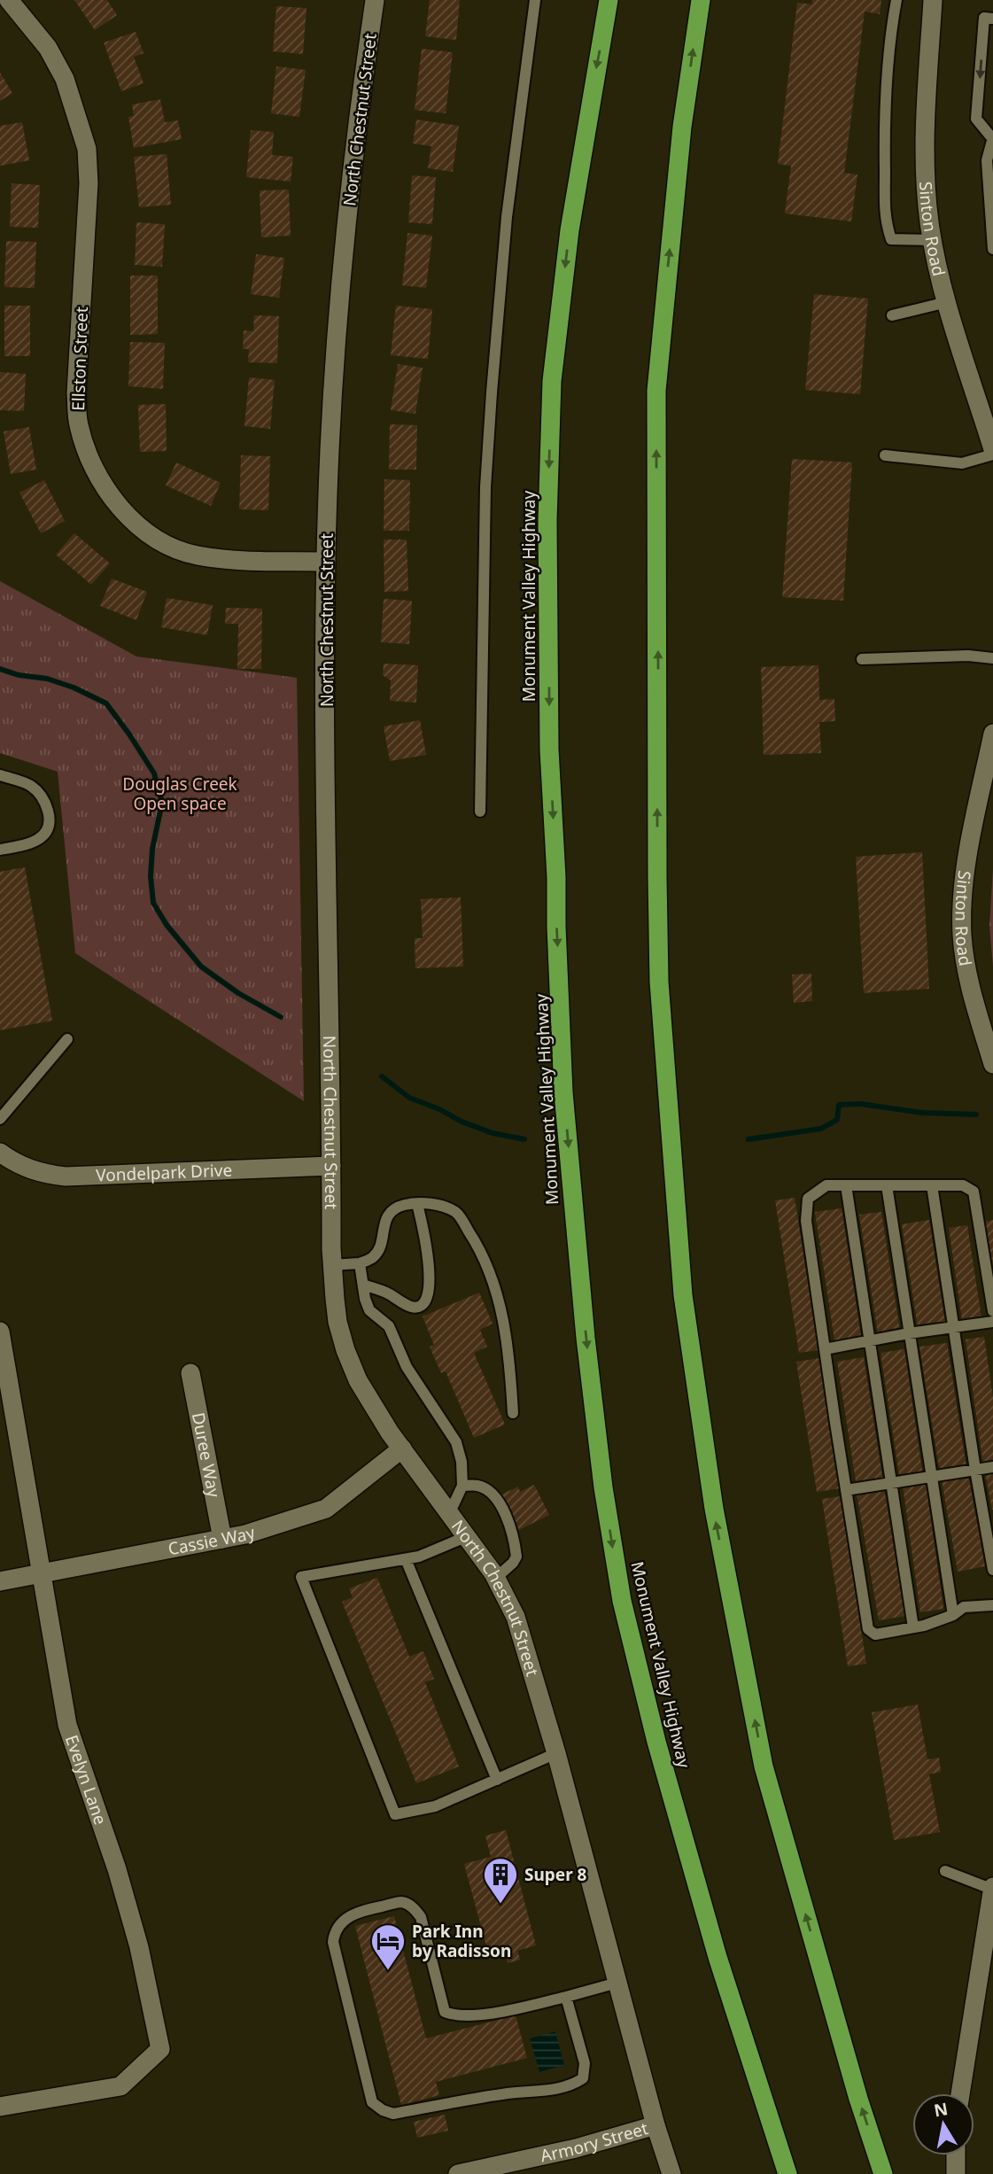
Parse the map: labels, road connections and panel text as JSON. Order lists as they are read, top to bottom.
{
  "streets": {
    "highway": ["Monument Valley Highway"],
    "street": [
      "North Chestnut Street",
      "Sinton Road",
      "Ellston Street",
      "Vondelpark Drive",
      "Duree Way",
      "Cassie Way",
      "Evelyn Lane",
      "Armory Street"
    ]
  },
  "crossings": [
    ["North Chestnut Street", "Ellston Street"],
    ["North Chestnut Street", "Vondelpark Drive"],
    ["North Chestnut Street", "Cassie Way"],
    ["North Chestnut Street", "Armory Street"],
    ["Duree Way", "Cassie Way"],
    ["Cassie Way", "Evelyn Lane"]
  ],
  "parks": ["Douglas Creek Open space"],
  "places": {
    "building": ["Super 8"],
    "hotel": ["Park Inn by Radisson"]
  },
  "north": "top"
}
